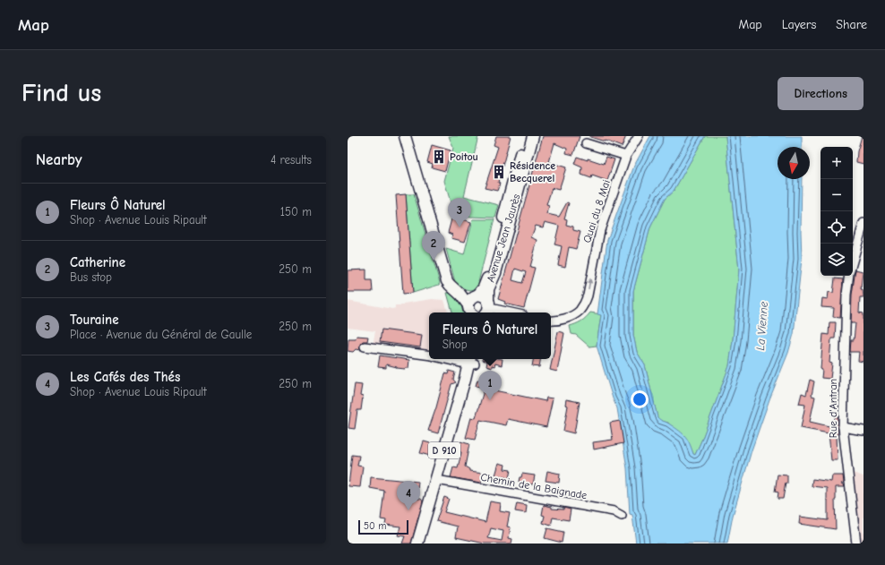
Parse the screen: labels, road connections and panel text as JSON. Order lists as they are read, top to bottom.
{
  "streets": {
    "main road": ["Avenue Jean Jaurès", "D 910"],
    "street": ["Quai du 8 Mai", "Rue d'Antran", "Chemin de la Baignade"]
  },
  "crossings": [
    ["D 910", "Chemin de la Baignade"]
  ],
  "one_way": ["Quai du 8 Mai"],
  "water": ["La Vienne"],
  "places": {
    "building": ["Poitou", "Résidence Becquerel"]
  },
  "scale_bar": "50 m",
  "north": "bottom",
  "page": {
    "header": "Map",
    "nav": ["Map", "Layers", "Share"],
    "buttons": "Directions",
    "title": "Find us",
    "heading": ["Nearby", "4 results"],
    "map_buttons": ["+", "−"],
    "list": [
      {
        "mark": "1",
        "name": "Fleurs Ô Naturel",
        "note": "Shop · Avenue Louis Ripault",
        "value": "150 m"
      },
      {
        "mark": "2",
        "name": "Catherine",
        "note": "Bus stop",
        "value": "250 m"
      },
      {
        "mark": "3",
        "name": "Touraine",
        "note": "Place · Avenue du Général de Gaulle",
        "value": "250 m"
      },
      {
        "mark": "4",
        "name": "Les Cafés des Thés",
        "note": "Shop · Avenue Louis Ripault",
        "value": "250 m"
      }
    ],
    "pins": [
      "3",
      "2",
      "1",
      "4"
    ],
    "popup": ["Fleurs Ô Naturel", "Shop"],
    "scale": "50 m"
  }
}
